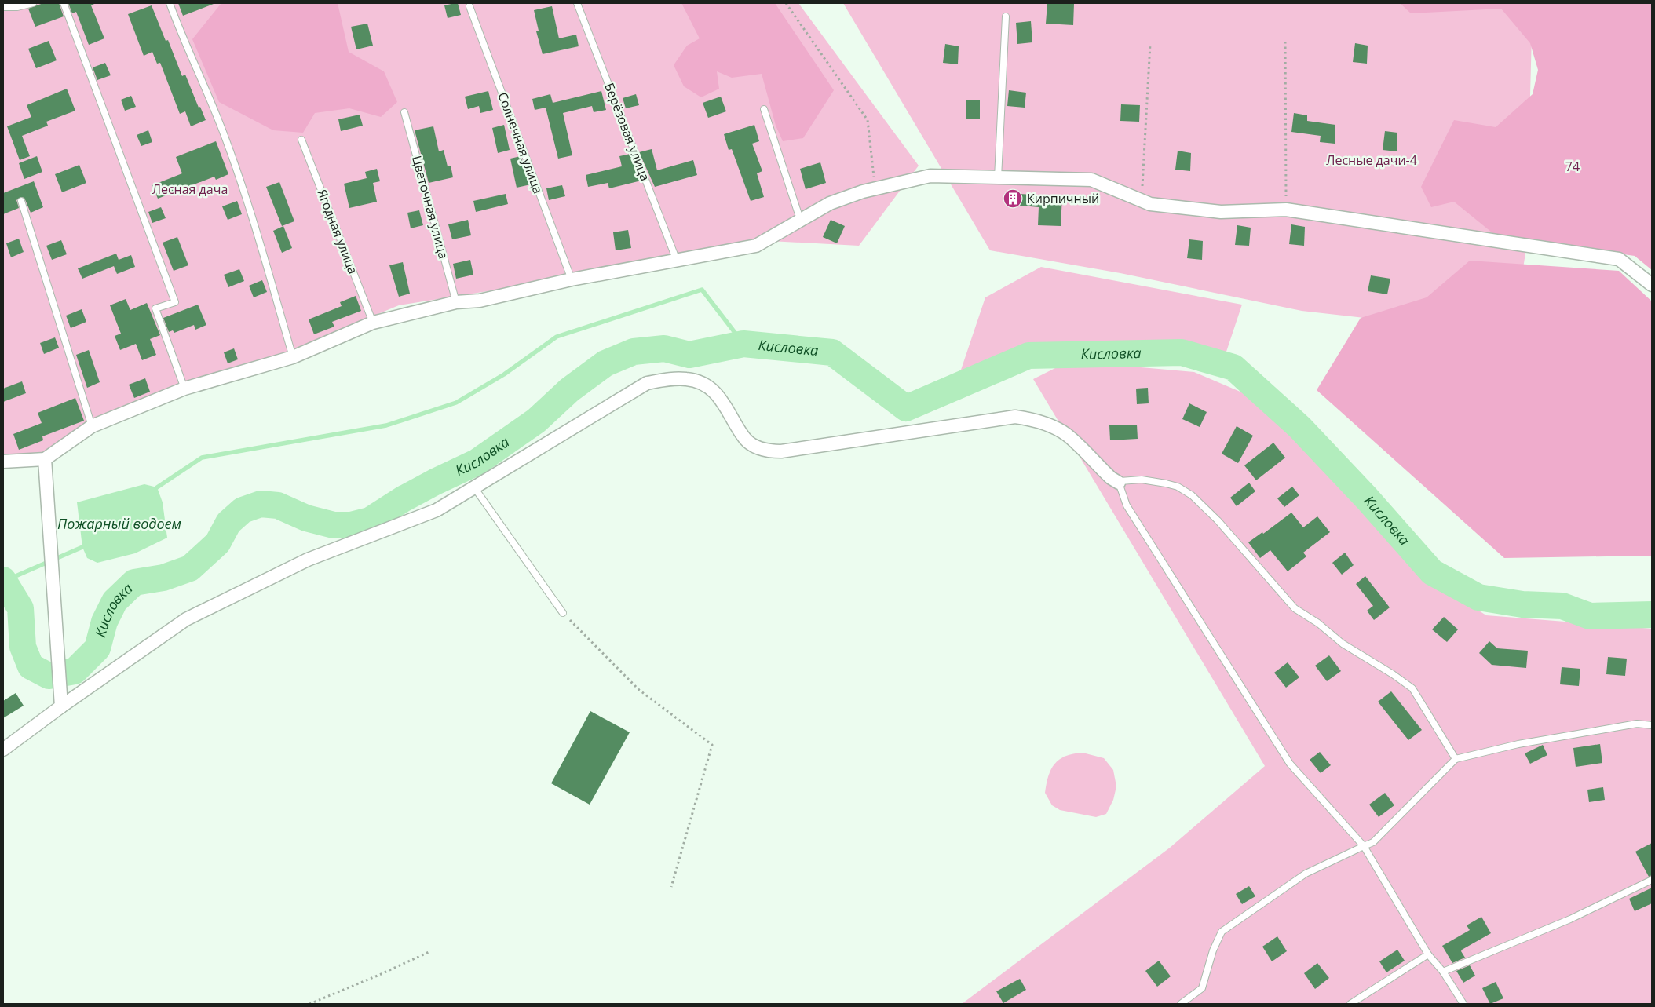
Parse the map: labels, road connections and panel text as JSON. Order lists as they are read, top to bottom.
{
  "streets": {
    "lane": [
      "Берёзовая улица",
      "Солнечная улица",
      "Цветочная улица",
      "Ягодная улица"
    ]
  },
  "water": ["Кисловка", "Пожарный водоем"],
  "parks": ["Лесные дачи-4", "74", "Лесная дача"],
  "places": {
    "building": ["Кирпичный"]
  }
}
